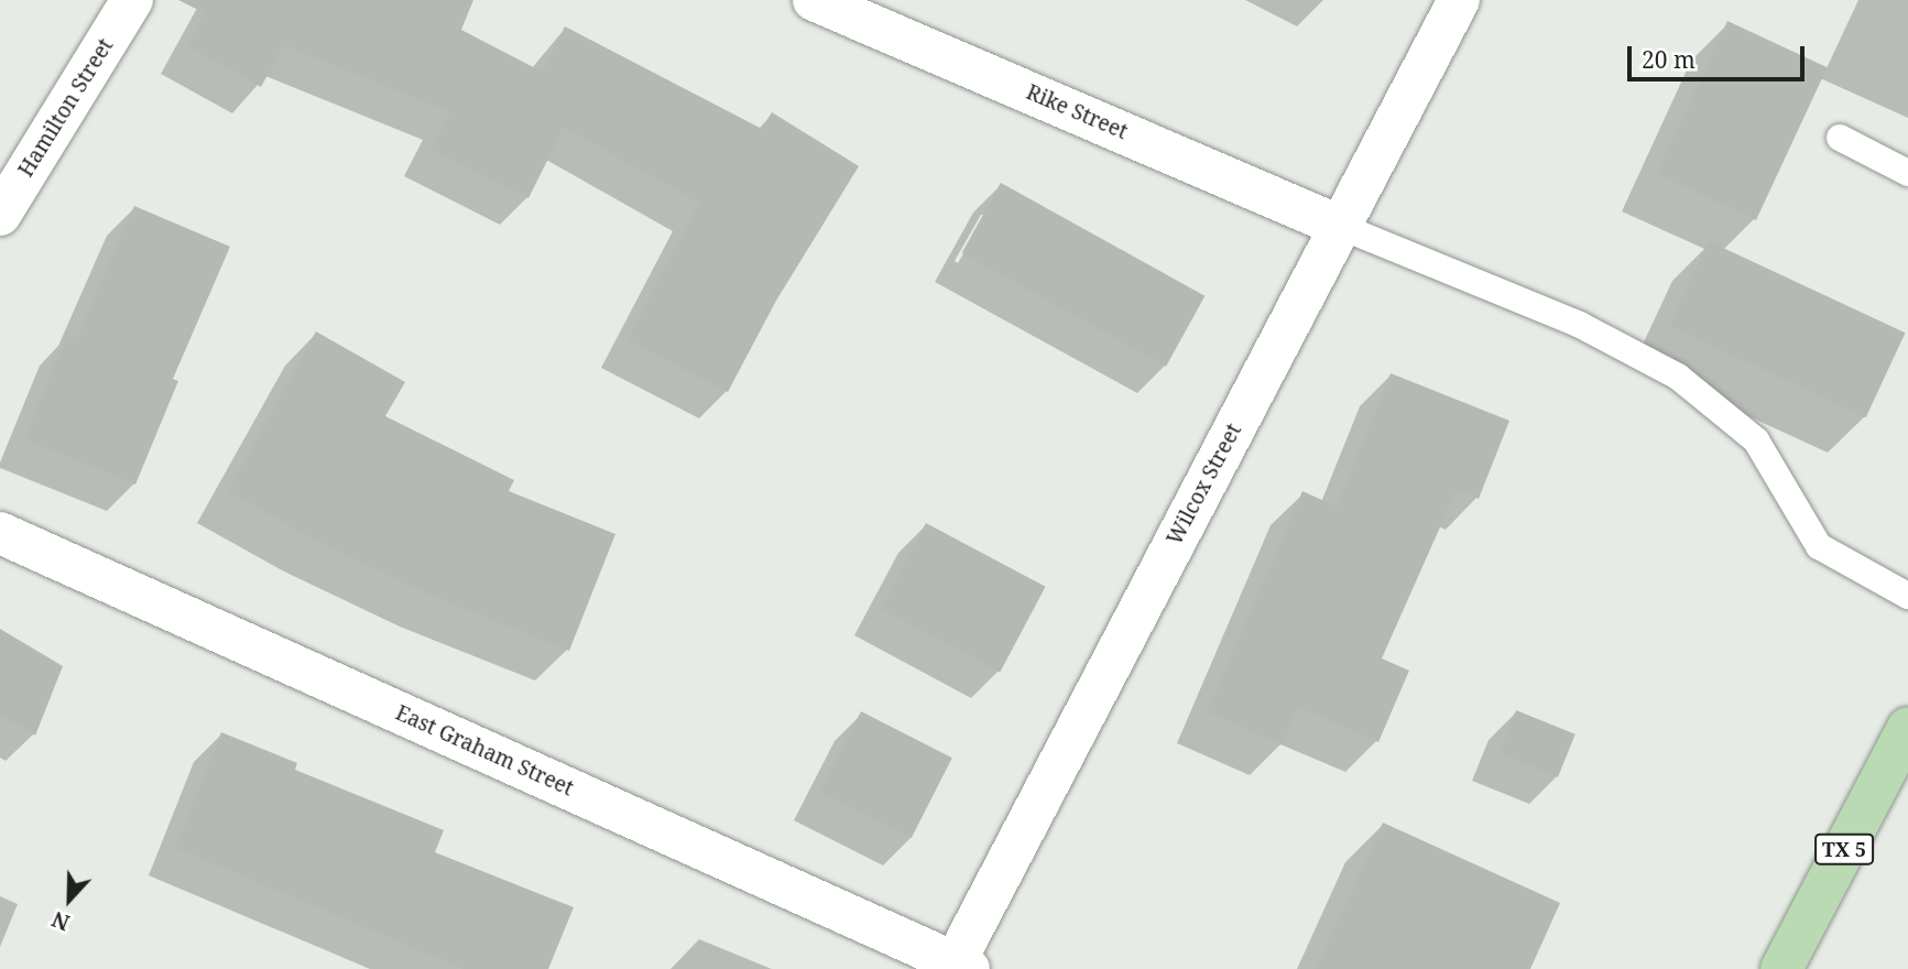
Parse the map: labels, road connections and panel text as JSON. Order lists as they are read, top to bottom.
{
  "streets": {
    "main road": ["TX 5"],
    "street": [
      "Hamilton Street",
      "Rike Street",
      "Wilcox Street",
      "East Graham Street"
    ]
  },
  "crossings": [
    ["Rike Street", "Wilcox Street"],
    ["Wilcox Street", "East Graham Street"]
  ],
  "scale_bar": "20 m",
  "north": "bottom"
}
